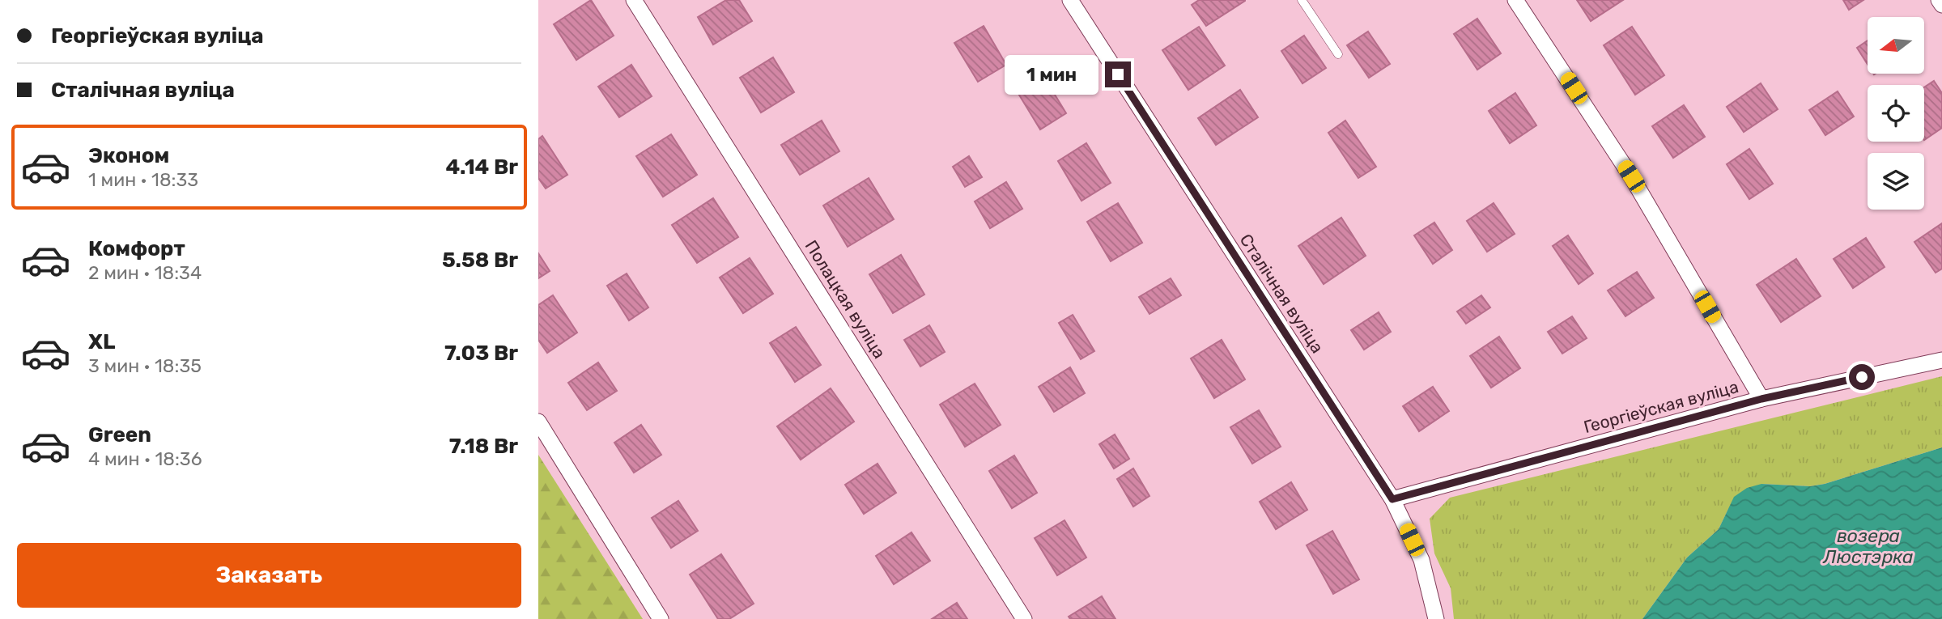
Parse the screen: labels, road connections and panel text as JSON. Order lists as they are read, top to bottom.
{
  "streets": {
    "street": ["Сталічная вуліца", "Полацкая вуліца", "Георгіеўская вуліца"]
  },
  "crossings": [
    ["Сталічная вуліца", "Георгіеўская вуліца"]
  ],
  "water": ["возера Люстэрка"],
  "north": "left",
  "page": {
    "banner": ["Георгіеўская вуліца", "Сталічная вуліца"],
    "bubble": "1 мин",
    "list": [
      {
        "name": "Эконом",
        "note": "1 мин · 18:33",
        "value": "4.14 Br"
      },
      {
        "name": "Комфорт",
        "note": "2 мин · 18:34",
        "value": "5.58 Br"
      },
      {
        "name": "XL",
        "note": "3 мин · 18:35",
        "value": "7.03 Br"
      },
      {
        "name": "Green",
        "note": "4 мин · 18:36",
        "value": "7.18 Br"
      }
    ],
    "buttons": "Заказать"
  }
}
